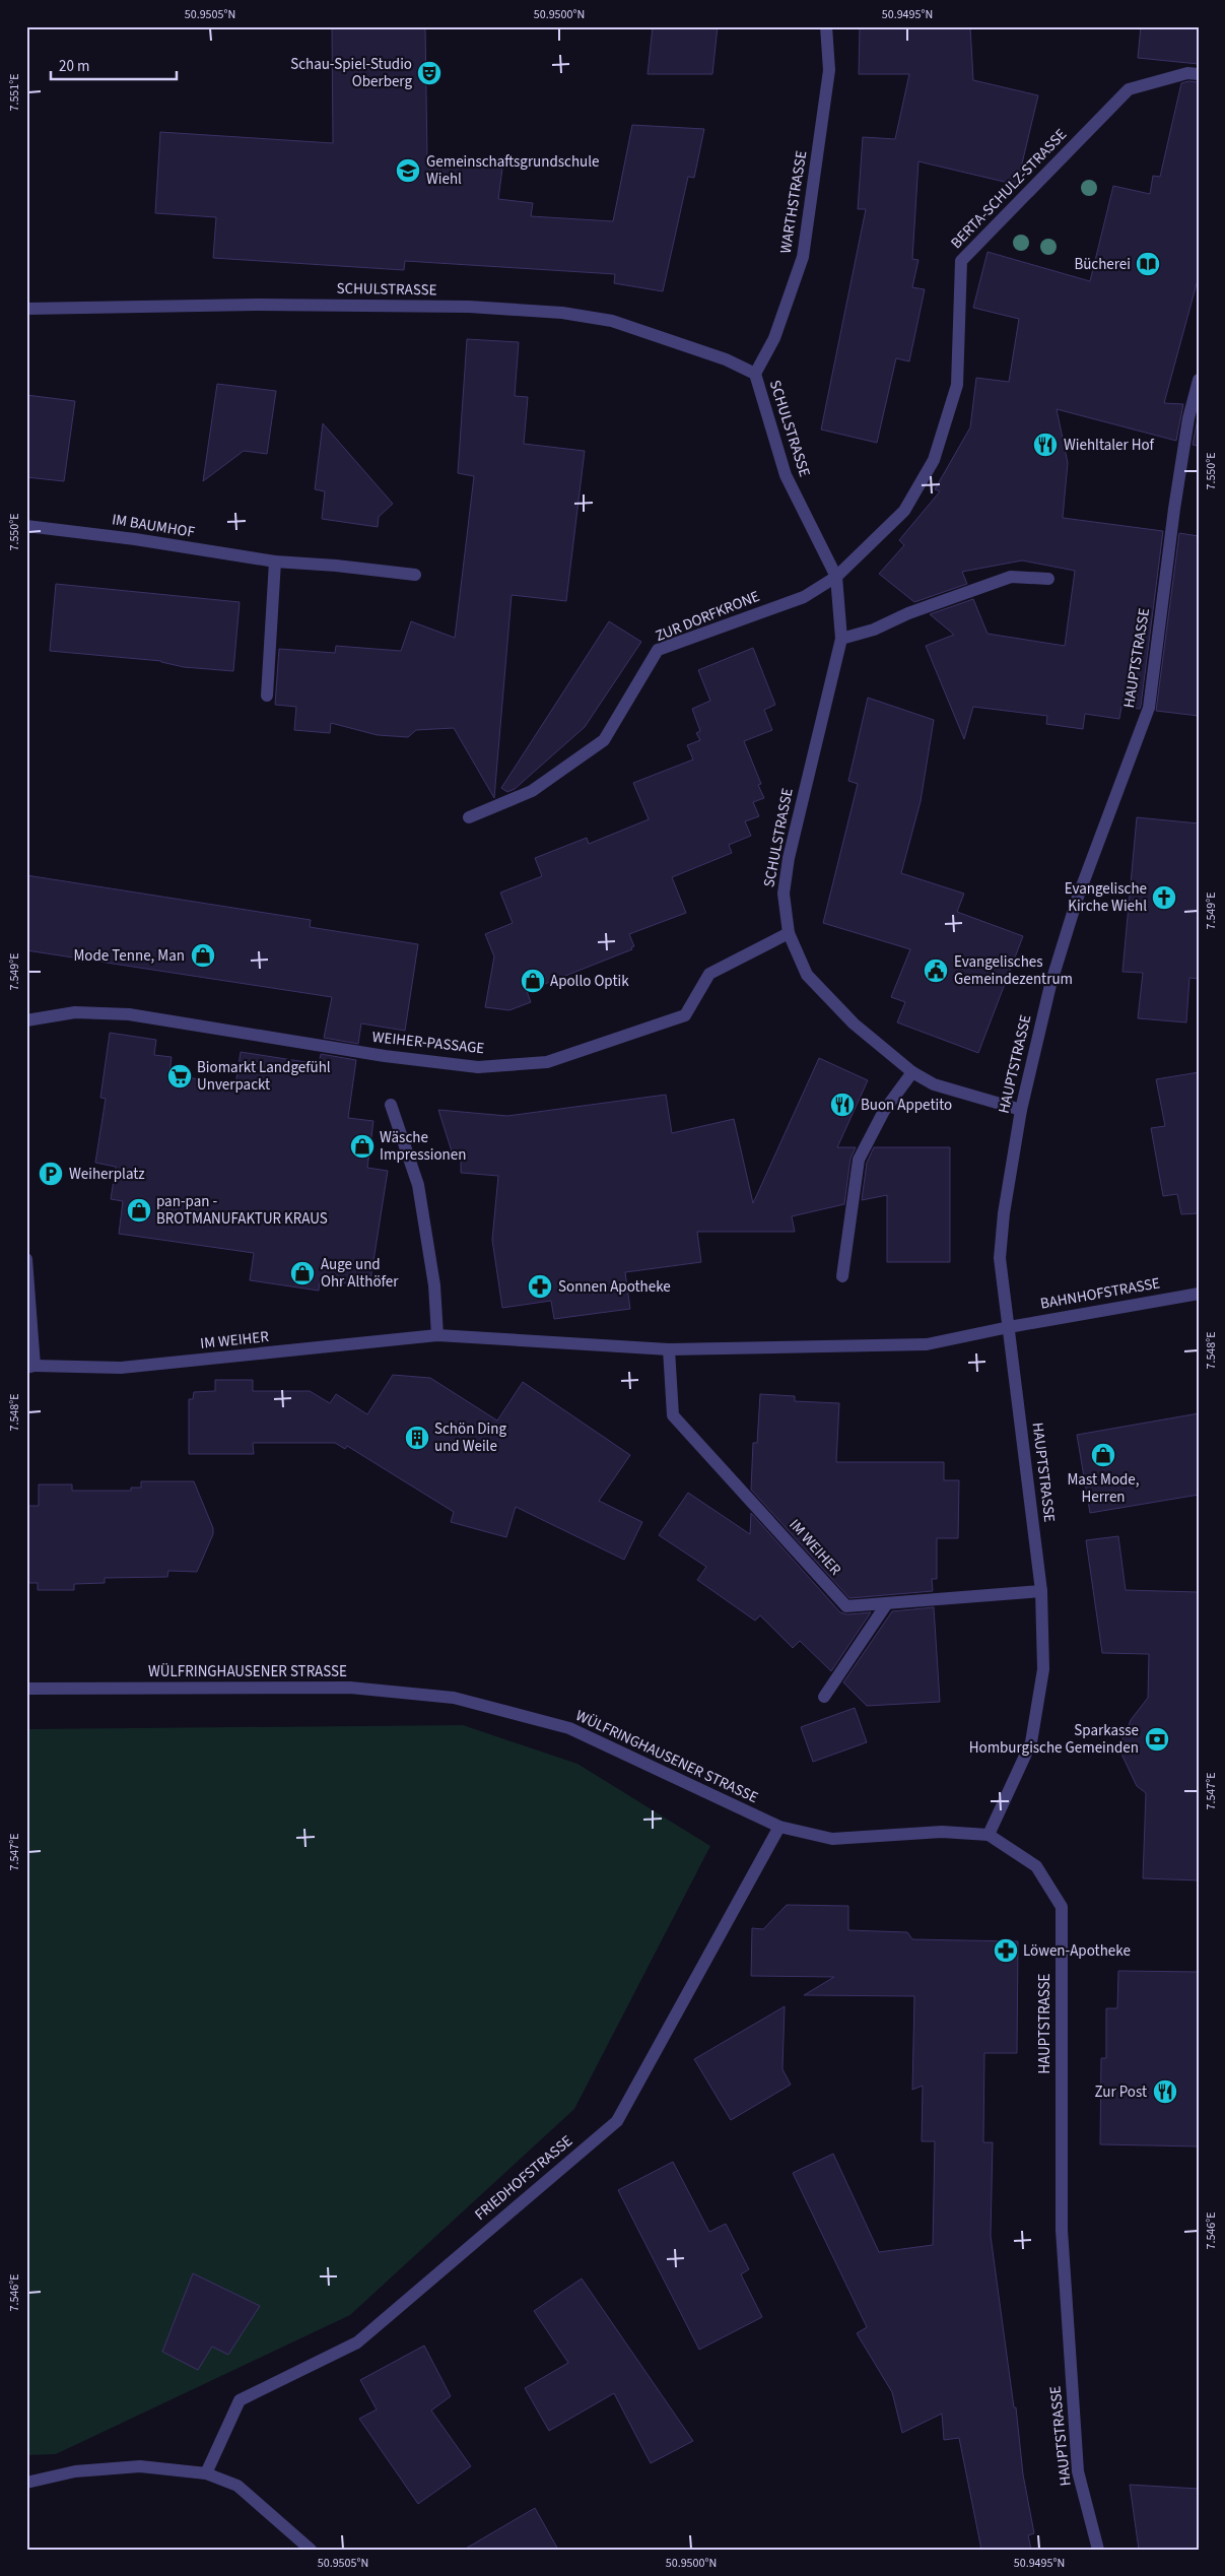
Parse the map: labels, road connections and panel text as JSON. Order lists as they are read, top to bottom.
{
  "streets": {
    "street": [
      "BERTA-SCHULZ-STRASSE",
      "WARTHSTRASSE",
      "SCHULSTRASSE",
      "IM BAUMHOF",
      "ZUR DORFKRONE",
      "HAUPTSTRASSE",
      "WEIHER-PASSAGE",
      "BAHNHOFSTRASSE",
      "IM WEIHER",
      "WÜLFRINGHAUSENER STRASSE",
      "FRIEDHOFSTRASSE"
    ]
  },
  "crossings": [
    ["BERTA-SCHULZ-STRASSE", "SCHULSTRASSE"],
    ["BERTA-SCHULZ-STRASSE", "ZUR DORFKRONE"],
    ["WARTHSTRASSE", "SCHULSTRASSE"],
    ["SCHULSTRASSE", "ZUR DORFKRONE"],
    ["SCHULSTRASSE", "HAUPTSTRASSE"],
    ["SCHULSTRASSE", "WEIHER-PASSAGE"],
    ["HAUPTSTRASSE", "BAHNHOFSTRASSE"],
    ["HAUPTSTRASSE", "IM WEIHER"],
    ["HAUPTSTRASSE", "WÜLFRINGHAUSENER STRASSE"],
    ["BAHNHOFSTRASSE", "IM WEIHER"],
    ["WÜLFRINGHAUSENER STRASSE", "FRIEDHOFSTRASSE"]
  ],
  "places": {
    "theatre": ["Schau-Spiel-Studio Oberberg"],
    "school or university": ["Gemeinschaftsgrundschule Wiehl"],
    "library": ["Bücherei"],
    "restaurant": ["Wiehltaler Hof", "Buon Appetito", "Zur Post"],
    "church": ["Evangelische Kirche Wiehl"],
    "shop": [
      "Mode Tenne, Man",
      "Apollo Optik",
      "Wäsche Impressionen",
      "pan-pan - BROTMANUFAKTUR KRAUS",
      "Auge und Ohr Althöfer",
      "Mast Mode, Herren"
    ],
    "public building": ["Evangelisches Gemeindezentrum"],
    "supermarket": ["Biomarkt Landgefühl Unverpackt"],
    "parking": ["Weiherplatz"],
    "pharmacy": ["Sonnen Apotheke", "Löwen-Apotheke"],
    "building": ["Schön Ding und Weile"],
    "bank": ["Sparkasse Homburgische Gemeinden"]
  },
  "scale_bar": "20 m",
  "coordinates": [
    "50.9505°N",
    "50.9500°N",
    "50.9495°N",
    "7.551°E",
    "7.550°E",
    "7.549°E",
    "7.548°E",
    "7.547°E",
    "7.546°E"
  ]
}
